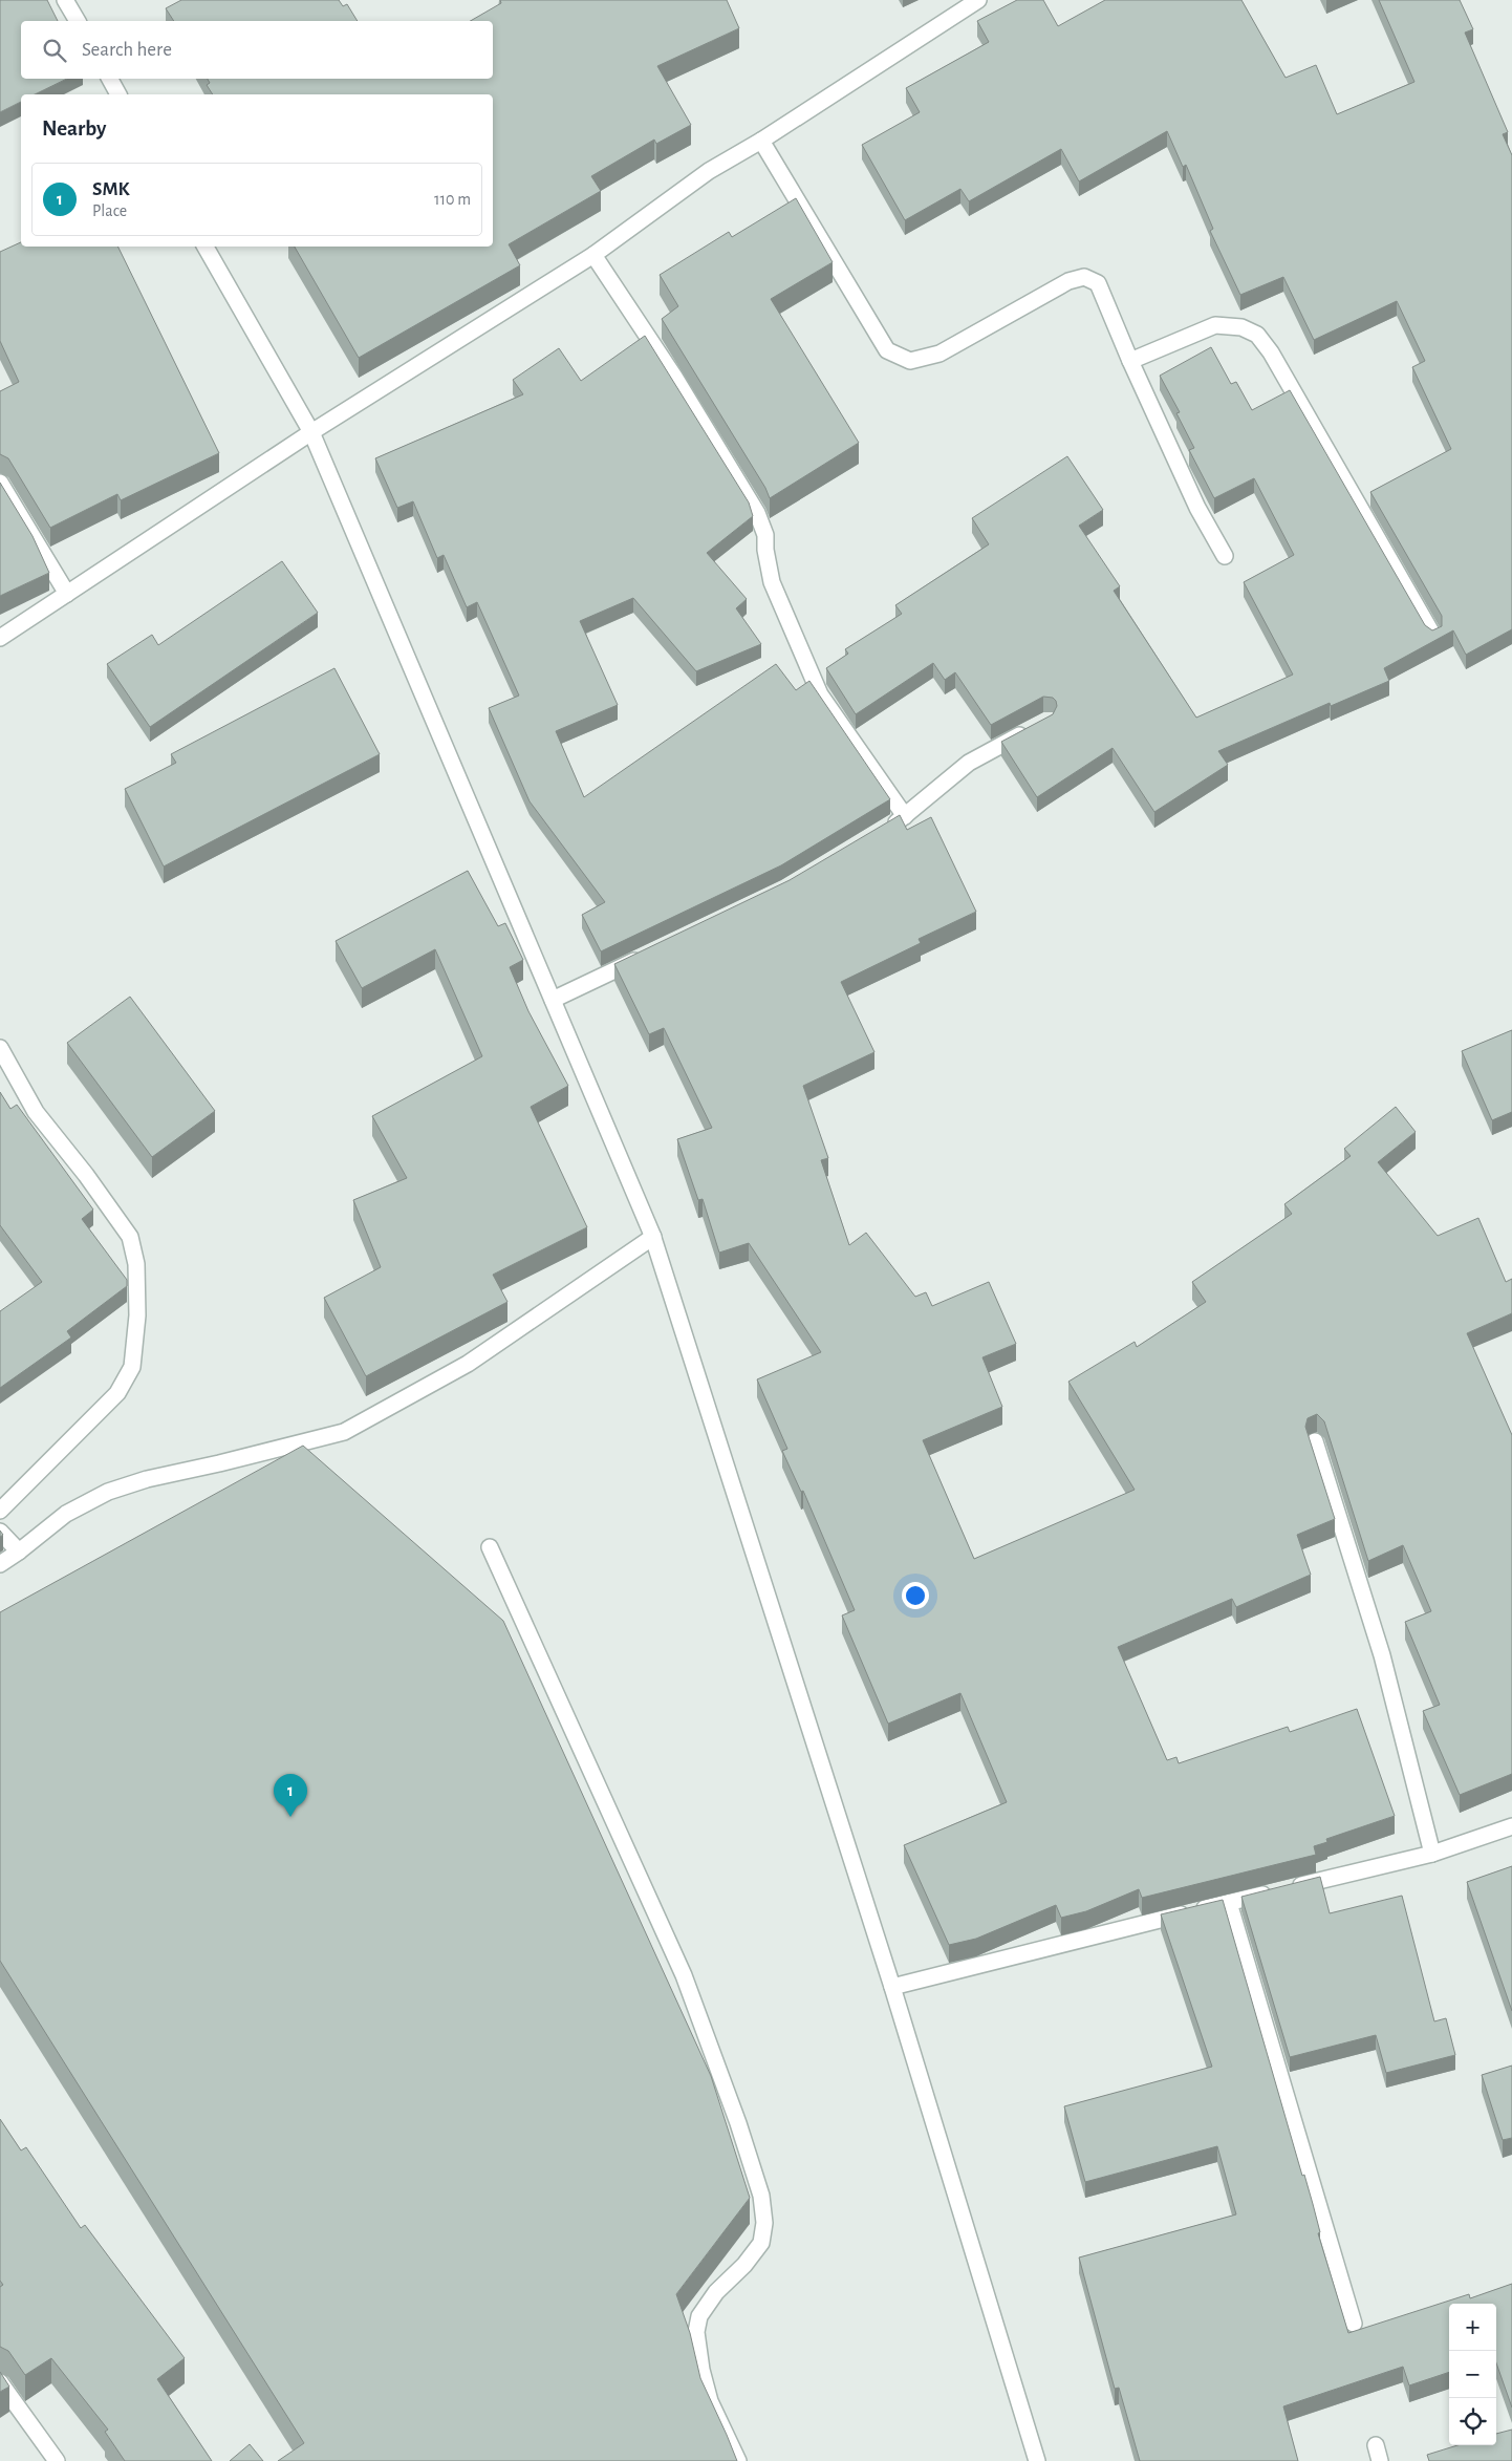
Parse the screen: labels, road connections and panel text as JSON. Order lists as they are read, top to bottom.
{
  "page": {
    "search": "Search here",
    "heading": "Nearby",
    "list": [
      {
        "mark": "1",
        "name": "SMK",
        "note": "Place",
        "value": "110 m"
      }
    ],
    "pins": "1",
    "map_buttons": ["+", "−"]
  }
}
